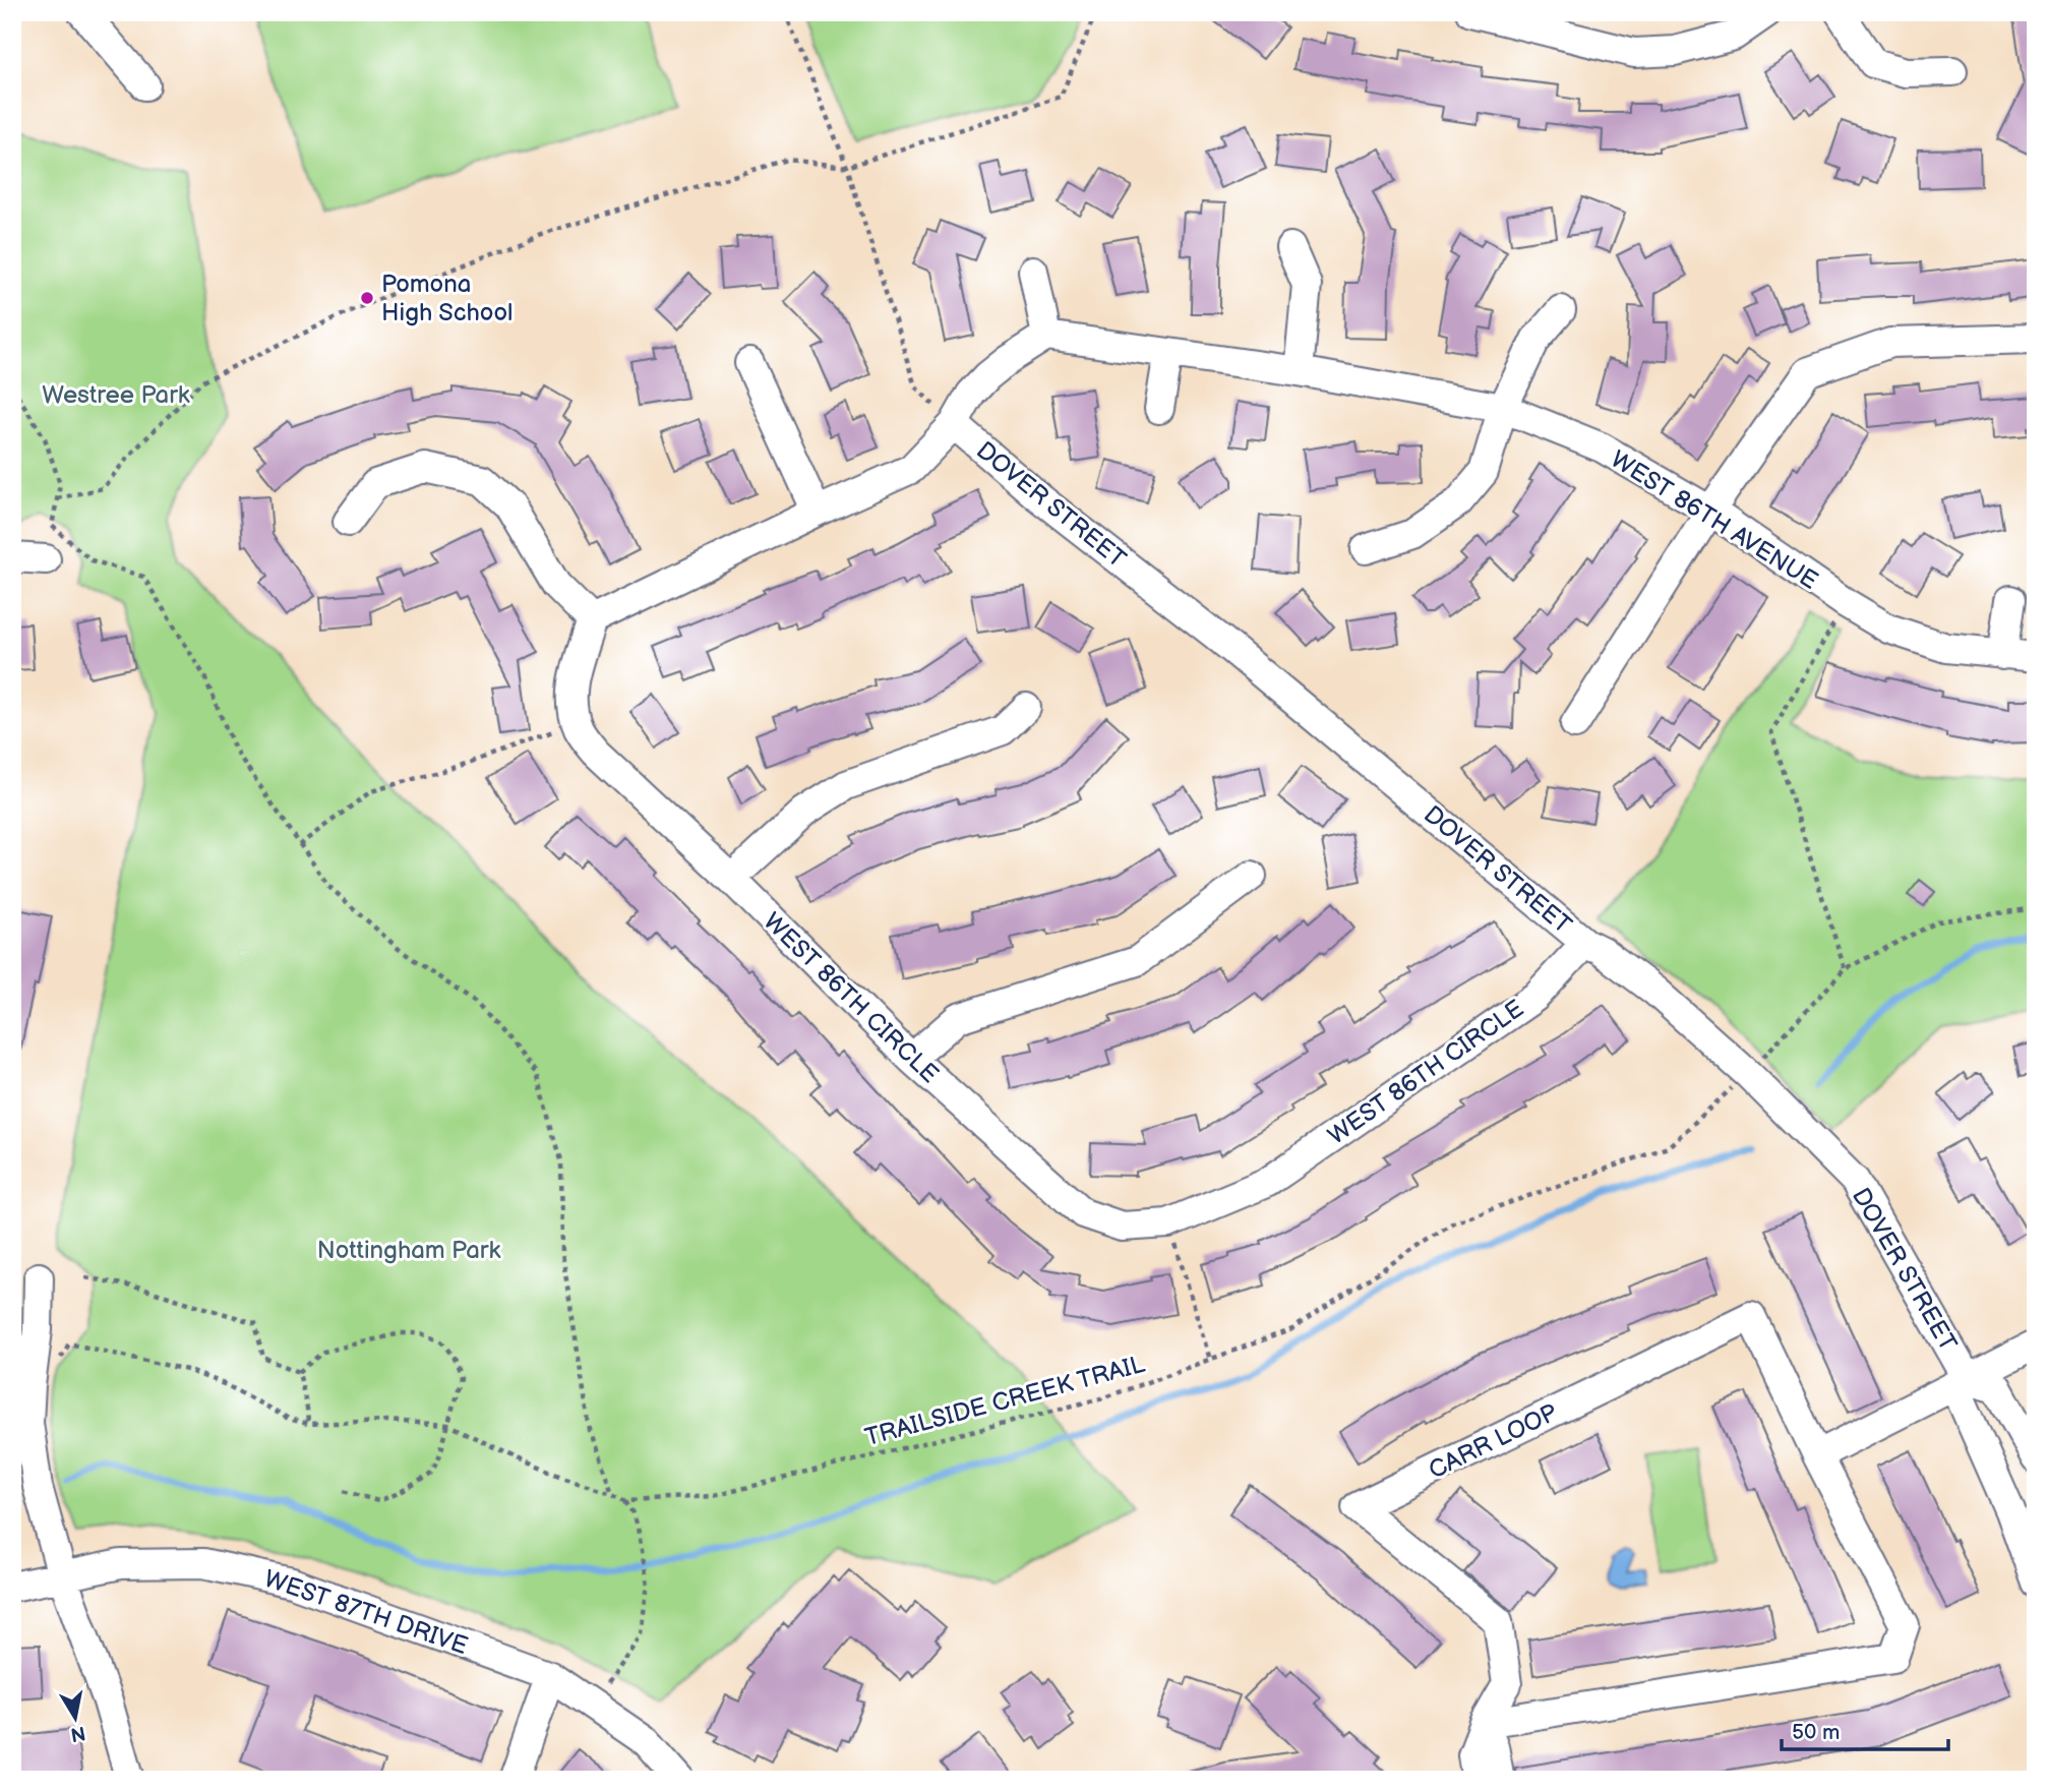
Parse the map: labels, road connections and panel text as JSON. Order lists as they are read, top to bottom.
{
  "streets": {
    "street": [
      "DOVER STREET",
      "WEST 86TH AVENUE",
      "WEST 86TH CIRCLE",
      "CARR LOOP",
      "WEST 87TH DRIVE"
    ],
    "path": ["TRAILSIDE CREEK TRAIL"]
  },
  "crossings": [
    ["DOVER STREET", "WEST 86TH CIRCLE"],
    ["DOVER STREET", "TRAILSIDE CREEK TRAIL"]
  ],
  "parks": ["Westree Park", "Nottingham Park"],
  "places": ["Pomona High School"],
  "scale_bar": "50 m",
  "north": "bottom"
}
